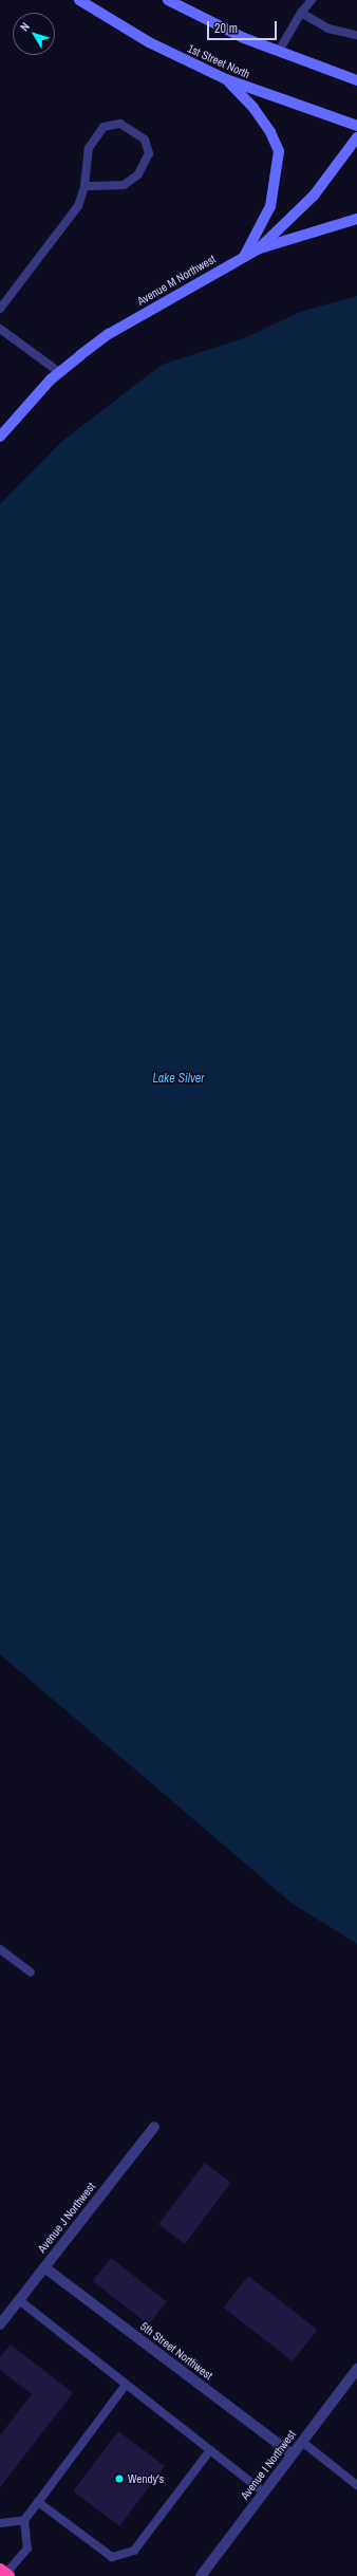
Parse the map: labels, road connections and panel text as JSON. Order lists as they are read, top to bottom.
{
  "streets": {
    "main road": ["1st Street North", "Avenue M Northwest"],
    "street": ["Avenue J Northwest", "5th Street Northwest", "Avenue I Northwest"]
  },
  "crossings": [
    ["Avenue J Northwest", "5th Street Northwest"],
    ["5th Street Northwest", "Avenue I Northwest"]
  ],
  "water": ["Lake Silver"],
  "places": ["Wendy's"],
  "scale_bar": "20 m",
  "north": "top left"
}
